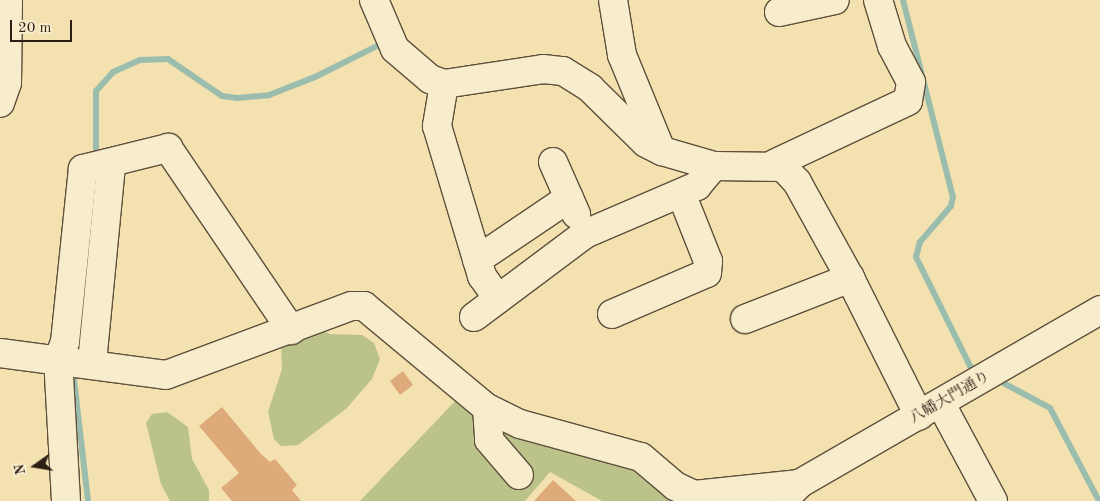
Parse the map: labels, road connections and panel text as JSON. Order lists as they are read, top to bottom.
{
  "streets": {
    "street": ["八幡大門通り"]
  },
  "scale_bar": "20 m",
  "north": "left"
}
